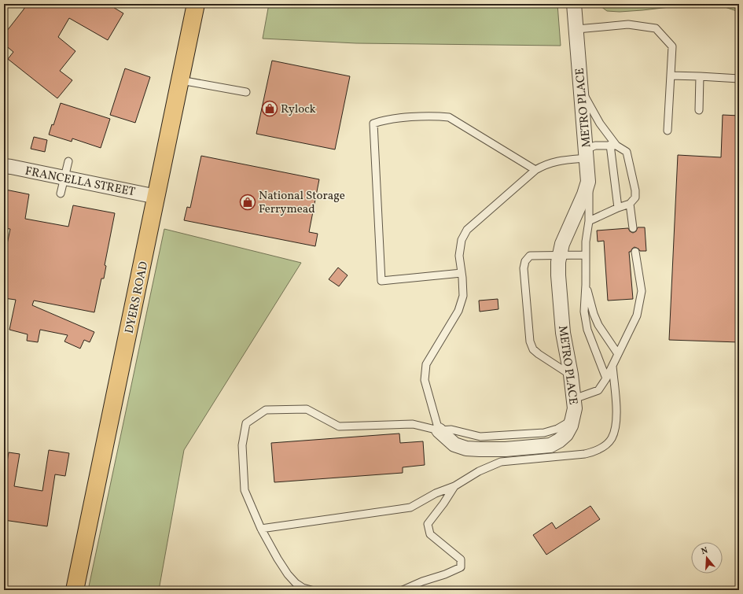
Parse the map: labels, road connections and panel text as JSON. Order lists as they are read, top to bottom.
{
  "streets": {
    "highway": ["DYERS ROAD"],
    "street": ["METRO PLACE", "FRANCELLA STREET"]
  },
  "crossings": [
    ["FRANCELLA STREET", "DYERS ROAD"]
  ],
  "places": {
    "shop": ["Rylock", "National Storage Ferrymead"]
  },
  "north": "top"
}
